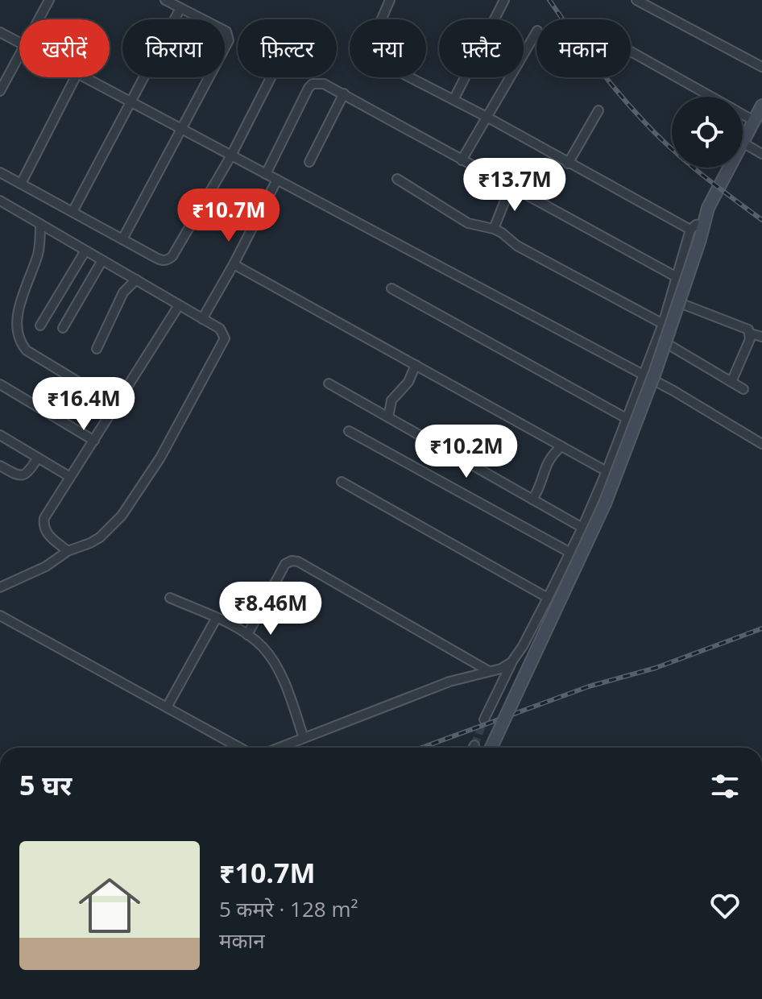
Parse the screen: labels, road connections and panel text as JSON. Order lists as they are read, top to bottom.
{
  "page": {
    "chip": [
      "खरीदें",
      "किराया",
      "फ़िल्टर",
      "नया",
      "फ़्लैट",
      "मकान"
    ],
    "price": [
      "₹13.7M",
      "₹10.7M",
      "₹16.4M",
      "₹10.2M",
      "₹8.46M"
    ],
    "heading": "5 घर",
    "list": [
      {
        "name": "₹10.7M",
        "note": "5 कमरे · 128 m² · मकान"
      }
    ]
  }
}
